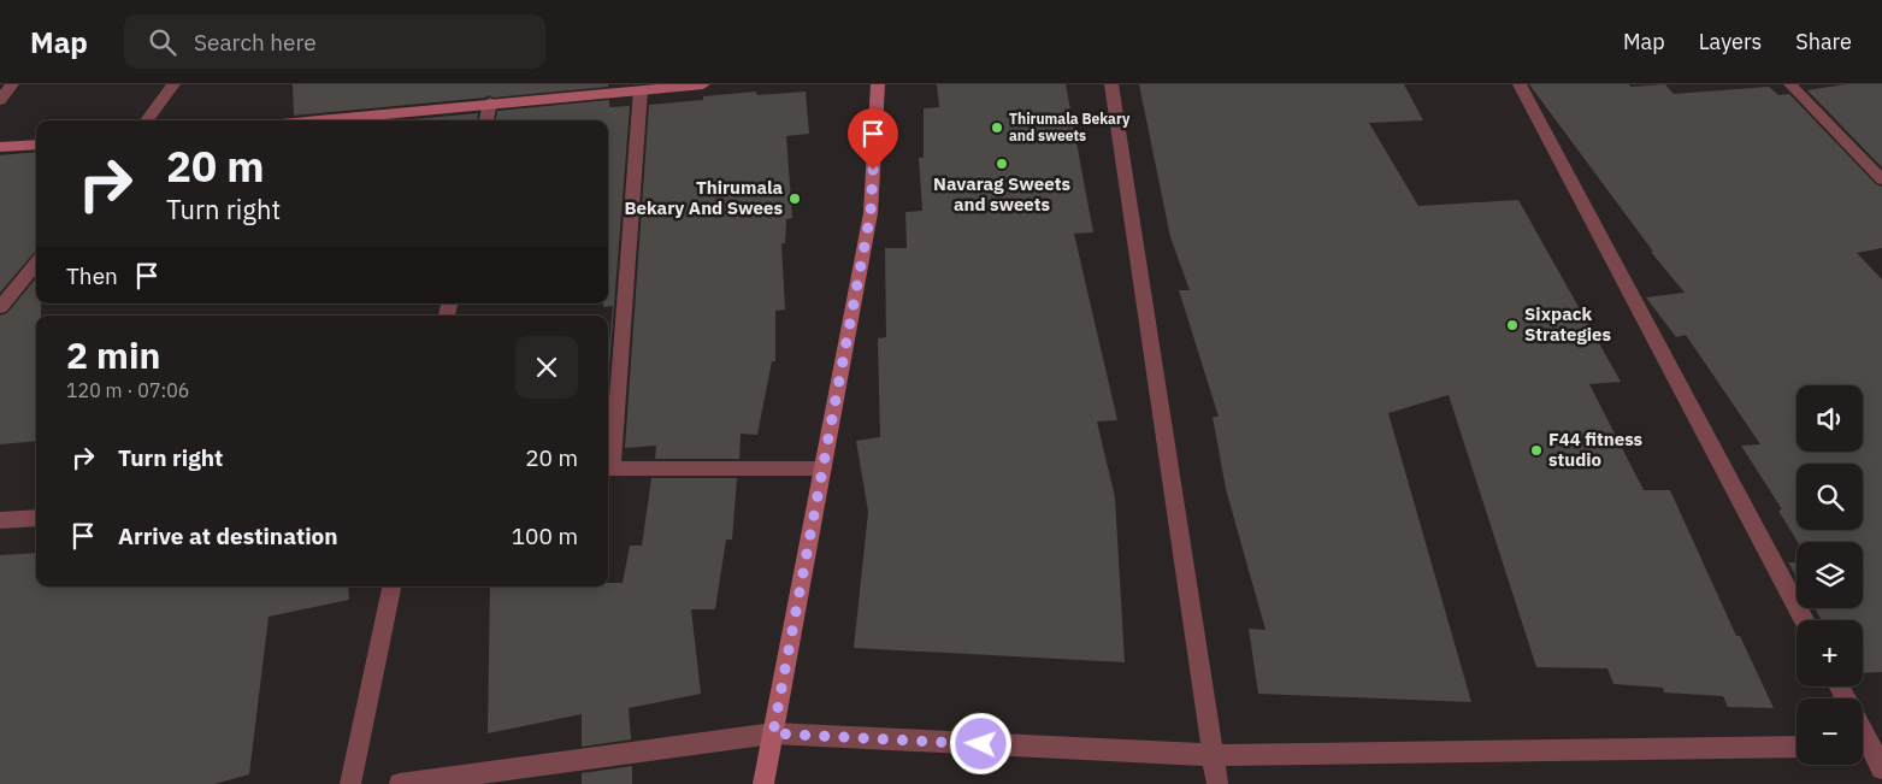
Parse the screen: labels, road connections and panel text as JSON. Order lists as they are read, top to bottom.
{
  "places": [
    "Thirumala Bekary and sweets",
    "Navarag Sweets and sweets",
    "Thirumala Bekary And Swees",
    "Sixpack Strategies",
    "F44 fitness studio"
  ],
  "page": {
    "header": "Map",
    "search": "Search here",
    "nav": ["Map", "Layers", "Share"],
    "turn": ["20 m", "Turn right"],
    "then": "Then",
    "heading": ["2 min", "120 m · 07:06"],
    "map_buttons": ["+", "−"],
    "list": [
      {
        "name": "Turn right",
        "value": "20 m"
      },
      {
        "name": "Arrive at destination",
        "value": "100 m"
      }
    ]
  }
}
